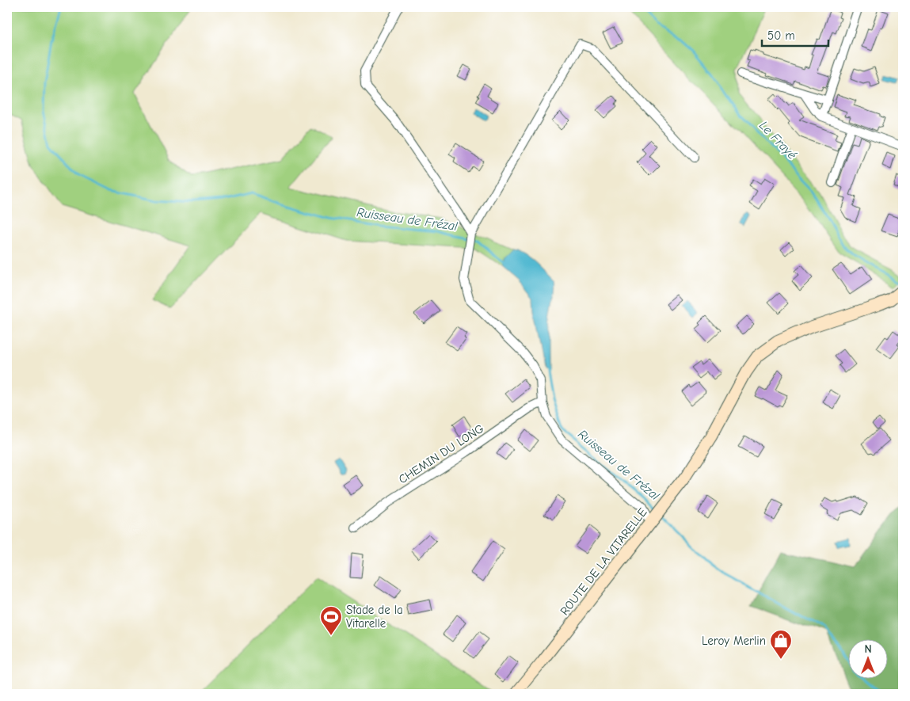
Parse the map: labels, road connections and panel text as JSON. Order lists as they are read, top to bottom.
{
  "streets": {
    "street": ["CHEMIN DU LONG", "ROUTE DE LA VITARELLE"]
  },
  "water": ["Le Frayé", "Ruisseau de Frézal"],
  "places": {
    "sports": ["Stade de la Vitarelle"],
    "shop": ["Leroy Merlin"]
  },
  "scale_bar": "50 m",
  "north": "top"
}
